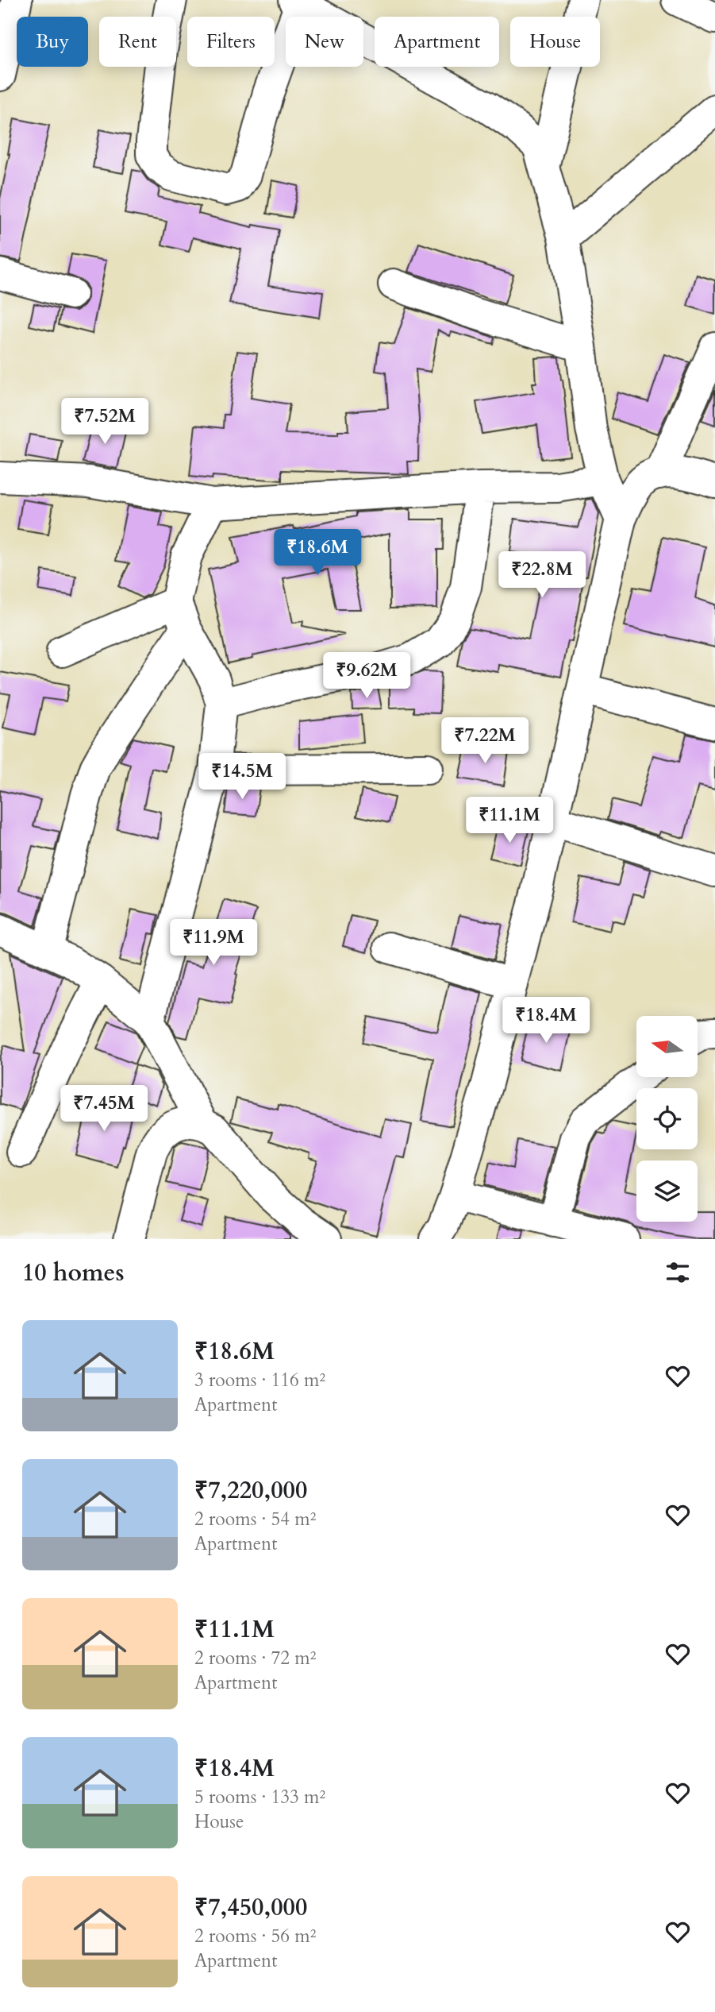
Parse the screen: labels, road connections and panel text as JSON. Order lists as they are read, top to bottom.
{
  "north": "left",
  "page": {
    "chip": [
      "Buy",
      "Rent",
      "Filters",
      "New",
      "Apartment",
      "House"
    ],
    "price": [
      "₹7.52M",
      "₹18.6M",
      "₹22.8M",
      "₹9.62M",
      "₹7.22M",
      "₹14.5M",
      "₹11.1M",
      "₹11.9M",
      "₹18.4M",
      "₹7.45M"
    ],
    "heading": "10 homes",
    "list": [
      {
        "name": "₹18.6M",
        "note": "3 rooms · 116 m² · Apartment"
      },
      {
        "name": "₹7,220,000",
        "note": "2 rooms · 54 m² · Apartment"
      },
      {
        "name": "₹11.1M",
        "note": "2 rooms · 72 m² · Apartment"
      },
      {
        "name": "₹18.4M",
        "note": "5 rooms · 133 m² · House"
      },
      {
        "name": "₹7,450,000",
        "note": "2 rooms · 56 m² · Apartment"
      }
    ]
  }
}
